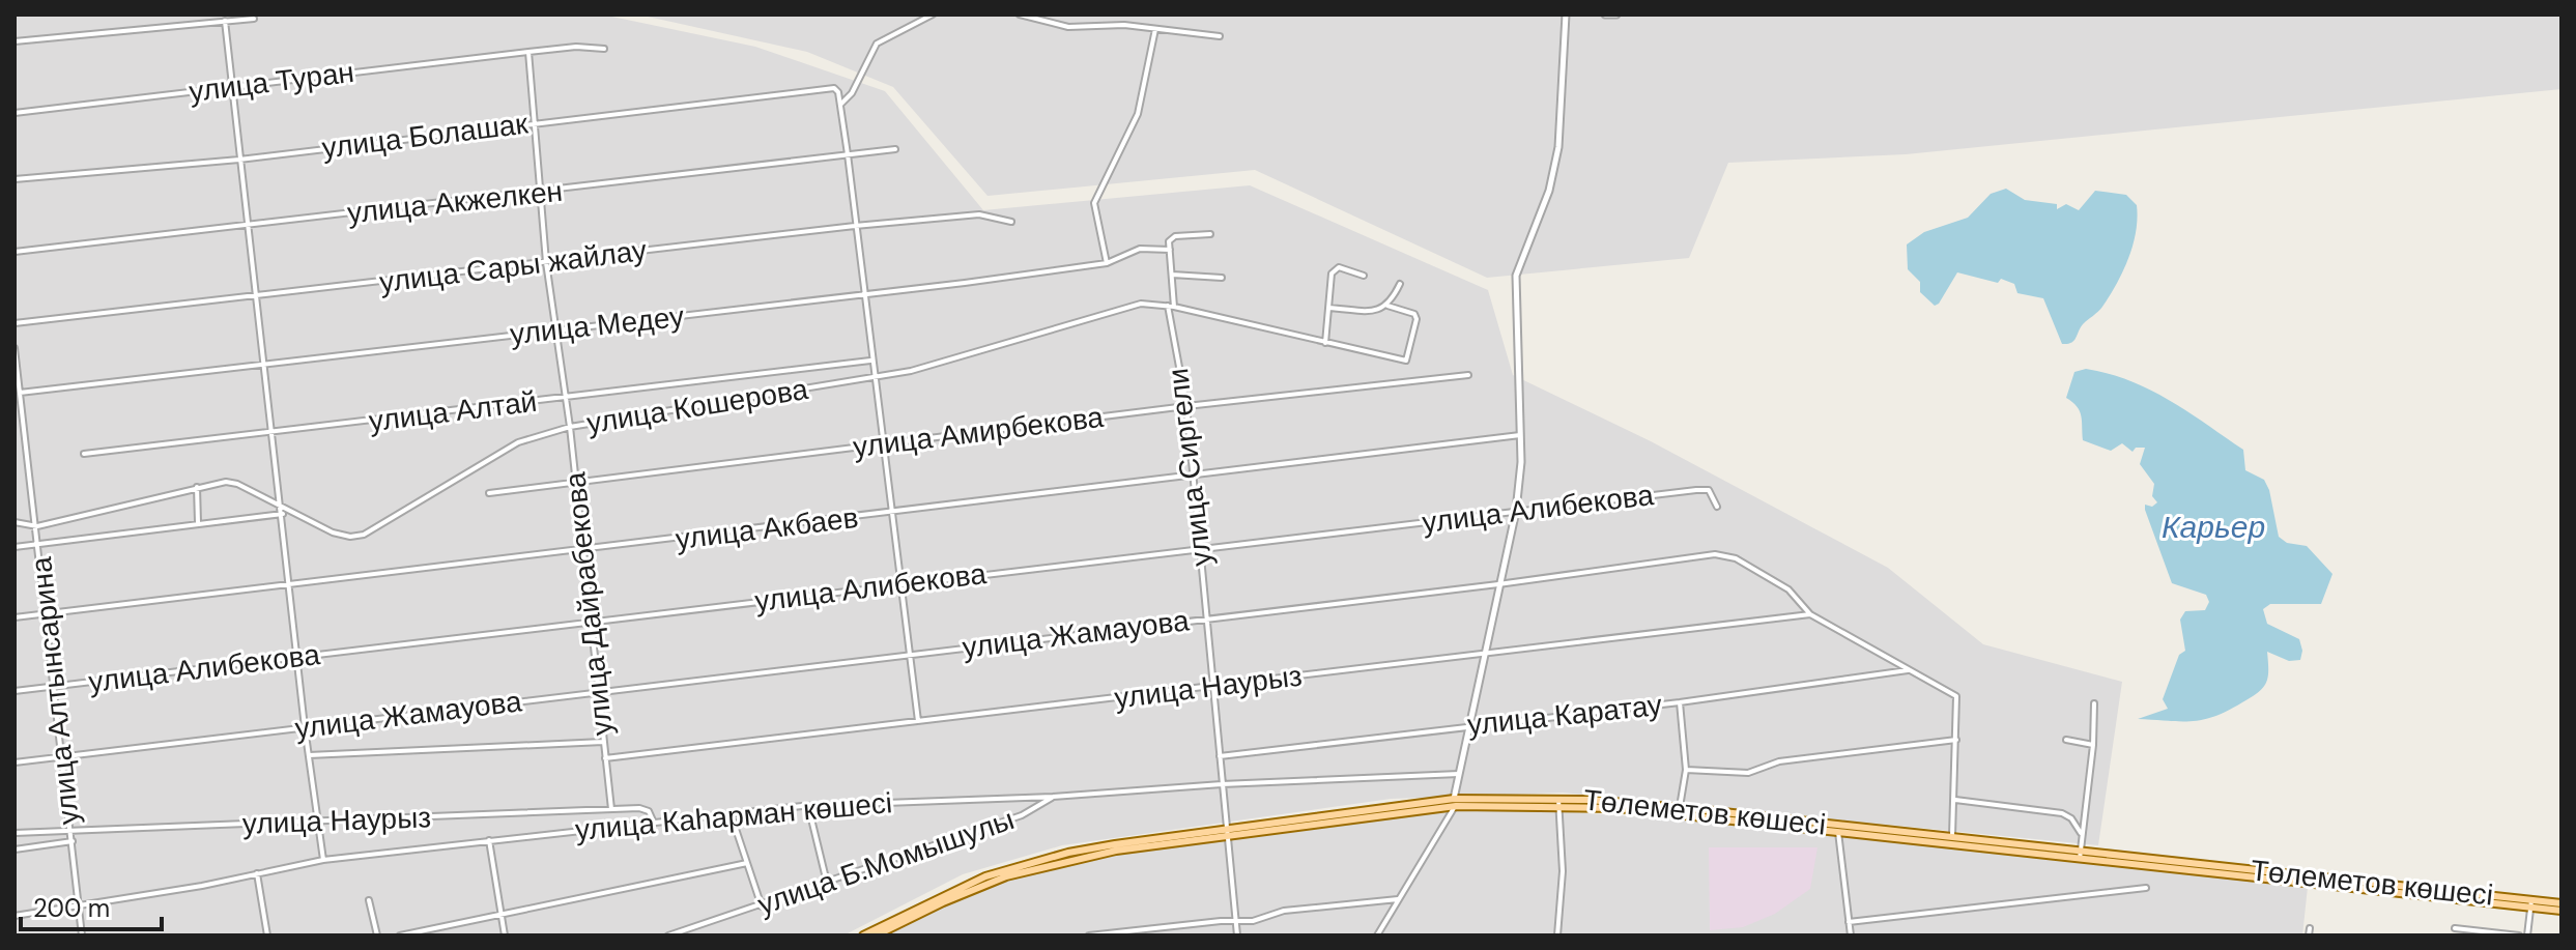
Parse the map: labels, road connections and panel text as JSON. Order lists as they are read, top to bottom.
{
  "streets": {
    "main road": ["Төлеметов көшесі"],
    "street": [
      "улица Туран",
      "улица Болашак",
      "улица Акжелкен",
      "улица Сары жайлау",
      "улица Медеу",
      "улица Кошерова",
      "улица Алтай",
      "улица Амирбекова",
      "улица Сиргели",
      "улица Алибекова",
      "улица Акбаев",
      "улица Дайрабекова",
      "улица Жамауова",
      "улица Наурыз",
      "улица Алтынсарина",
      "улица Каратау",
      "улица Каһарман көшесі",
      "улица Б.Момышулы"
    ]
  },
  "crossings": [
    ["улица Туран", "улица Дайрабекова"],
    ["улица Болашак", "улица Дайрабекова"],
    ["улица Акжелкен", "улица Дайрабекова"],
    ["улица Сары жайлау", "улица Дайрабекова"],
    ["улица Медеу", "улица Дайрабекова"],
    ["улица Медеу", "улица Алтынсарина"],
    ["улица Кошерова", "улица Сиргели"],
    ["улица Кошерова", "улица Дайрабекова"],
    ["улица Кошерова", "улица Алтынсарина"],
    ["улица Алтай", "улица Дайрабекова"],
    ["улица Амирбекова", "улица Сиргели"],
    ["улица Амирбекова", "улица Дайрабекова"],
    ["улица Сиргели", "улица Алибекова"],
    ["улица Сиргели", "улица Акбаев"],
    ["улица Сиргели", "улица Жамауова"],
    ["улица Сиргели", "улица Наурыз"],
    ["улица Сиргели", "улица Каратау"],
    ["улица Сиргели", "Төлеметов көшесі"],
    ["улица Сиргели", "улица Каһарман көшесі"],
    ["улица Алибекова", "улица Дайрабекова"],
    ["улица Алибекова", "улица Алтынсарина"],
    ["улица Акбаев", "улица Дайрабекова"],
    ["улица Акбаев", "улица Алтынсарина"],
    ["улица Дайрабекова", "улица Жамауова"],
    ["улица Дайрабекова", "улица Наурыз"],
    ["улица Жамауова", "улица Наурыз"],
    ["улица Жамауова", "улица Алтынсарина"],
    ["улица Жамауова", "улица Каратау"],
    ["улица Жамауова", "Төлеметов көшесі"],
    ["улица Наурыз", "улица Алтынсарина"],
    ["улица Наурыз", "улица Каһарман көшесі"],
    ["улица Алтынсарина", "улица Каһарман көшесі"],
    ["улица Каһарман көшесі", "улица Б.Момышулы"]
  ],
  "water": ["Карьер"],
  "scale_bar": "200 m"
}
